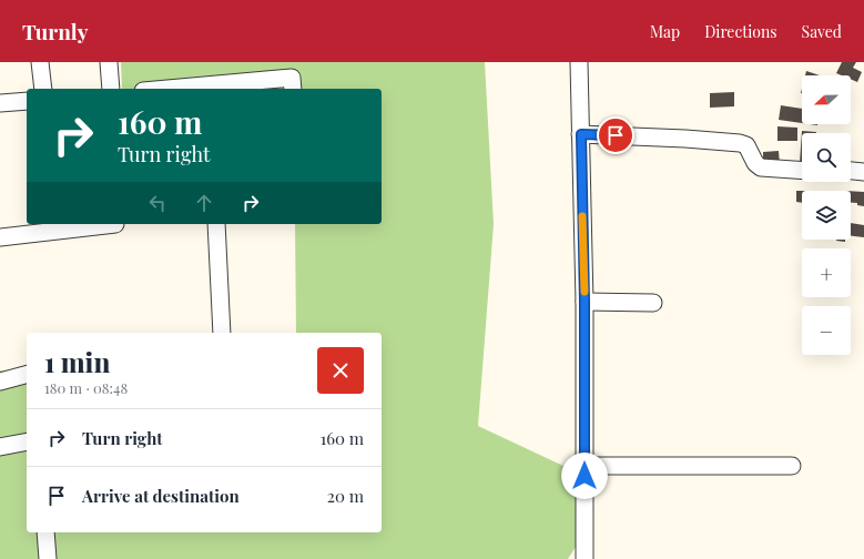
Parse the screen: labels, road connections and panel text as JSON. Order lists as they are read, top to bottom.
{
  "north": "left",
  "page": {
    "header": "Turnly",
    "nav": ["Map", "Directions", "Saved"],
    "map_buttons": ["+", "−"],
    "turn": ["160 m", "Turn right"],
    "heading": ["1 min", "180 m · 08:48"],
    "list": [
      {
        "name": "Turn right",
        "value": "160 m"
      },
      {
        "name": "Arrive at destination",
        "value": "20 m"
      }
    ]
  }
}
